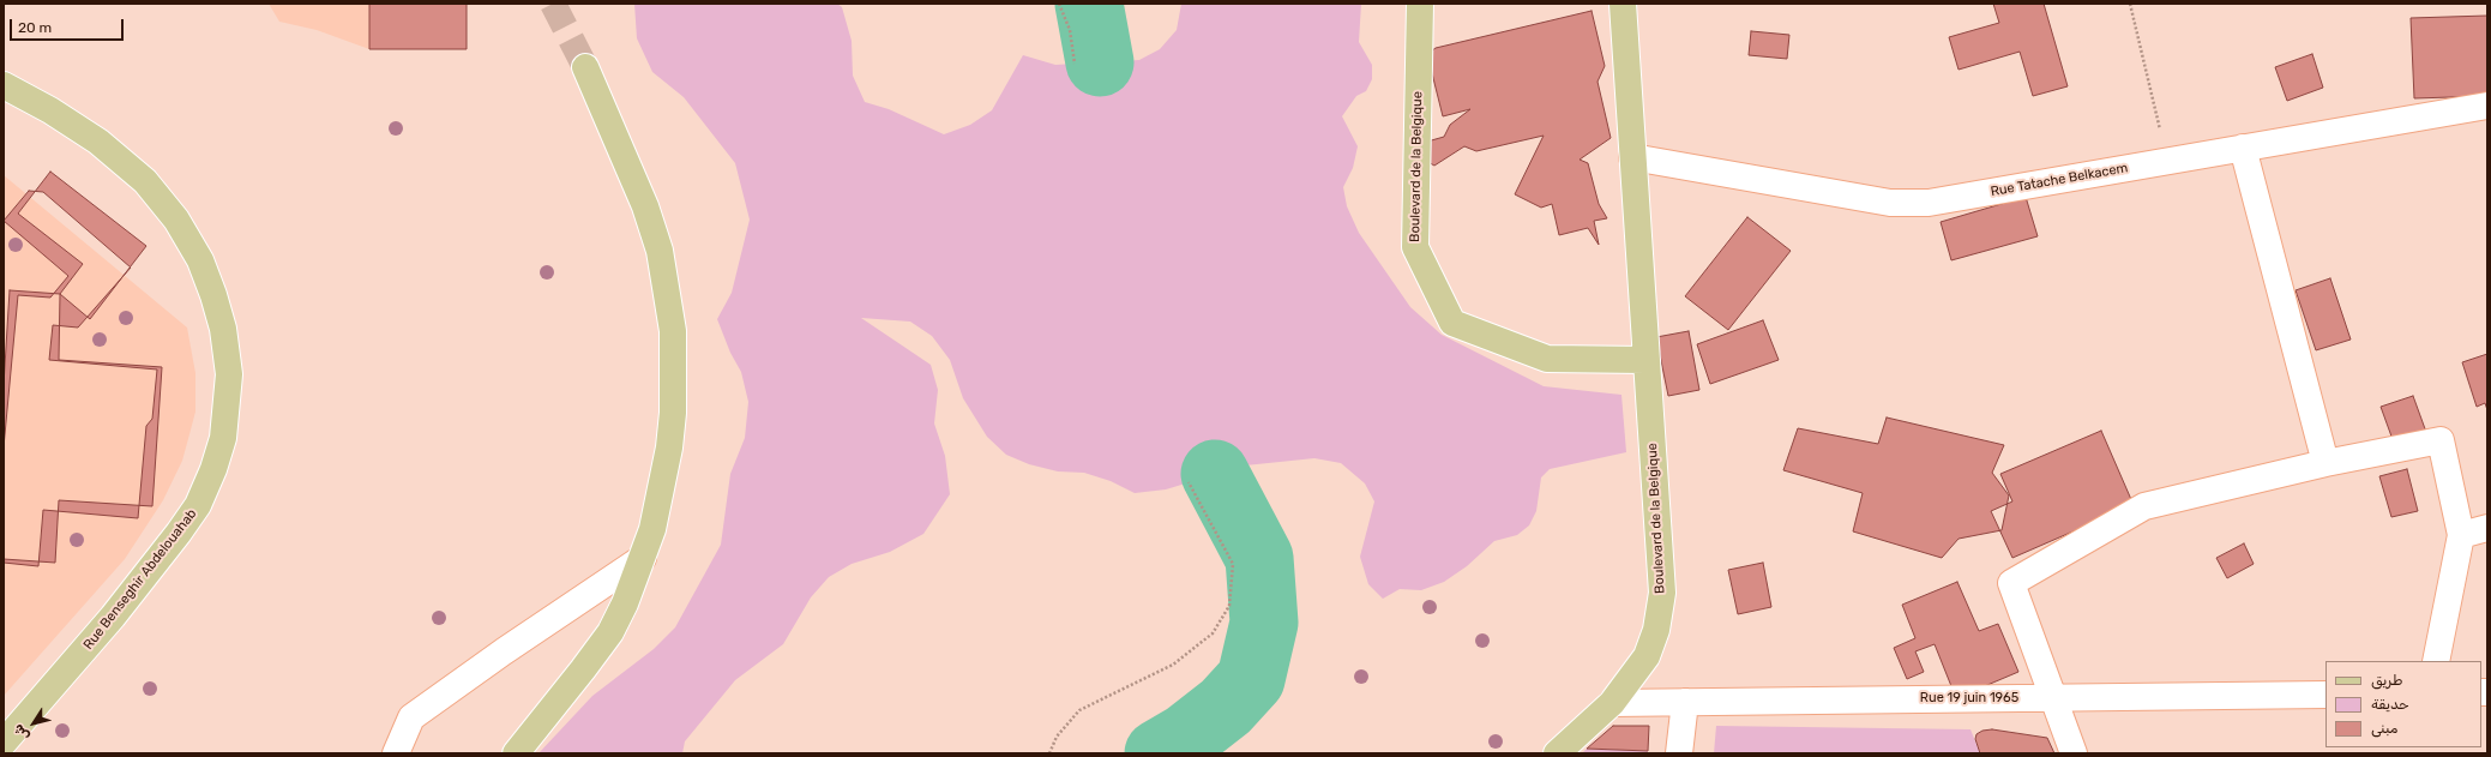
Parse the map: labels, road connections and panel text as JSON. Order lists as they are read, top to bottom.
{
  "streets": {
    "main road": ["Boulevard de la Belgique", "Rue Benseghir Abdelouahab"],
    "street": ["Rue Tatache Belkacem", "Rue 19 juin 1965"]
  },
  "crossings": [
    ["Boulevard de la Belgique", "Rue Tatache Belkacem"],
    ["Boulevard de la Belgique", "Rue 19 juin 1965"]
  ],
  "legend": ["طريق", "حديقة", "مبنى"],
  "scale_bar": "20 m",
  "north": "bottom left"
}
